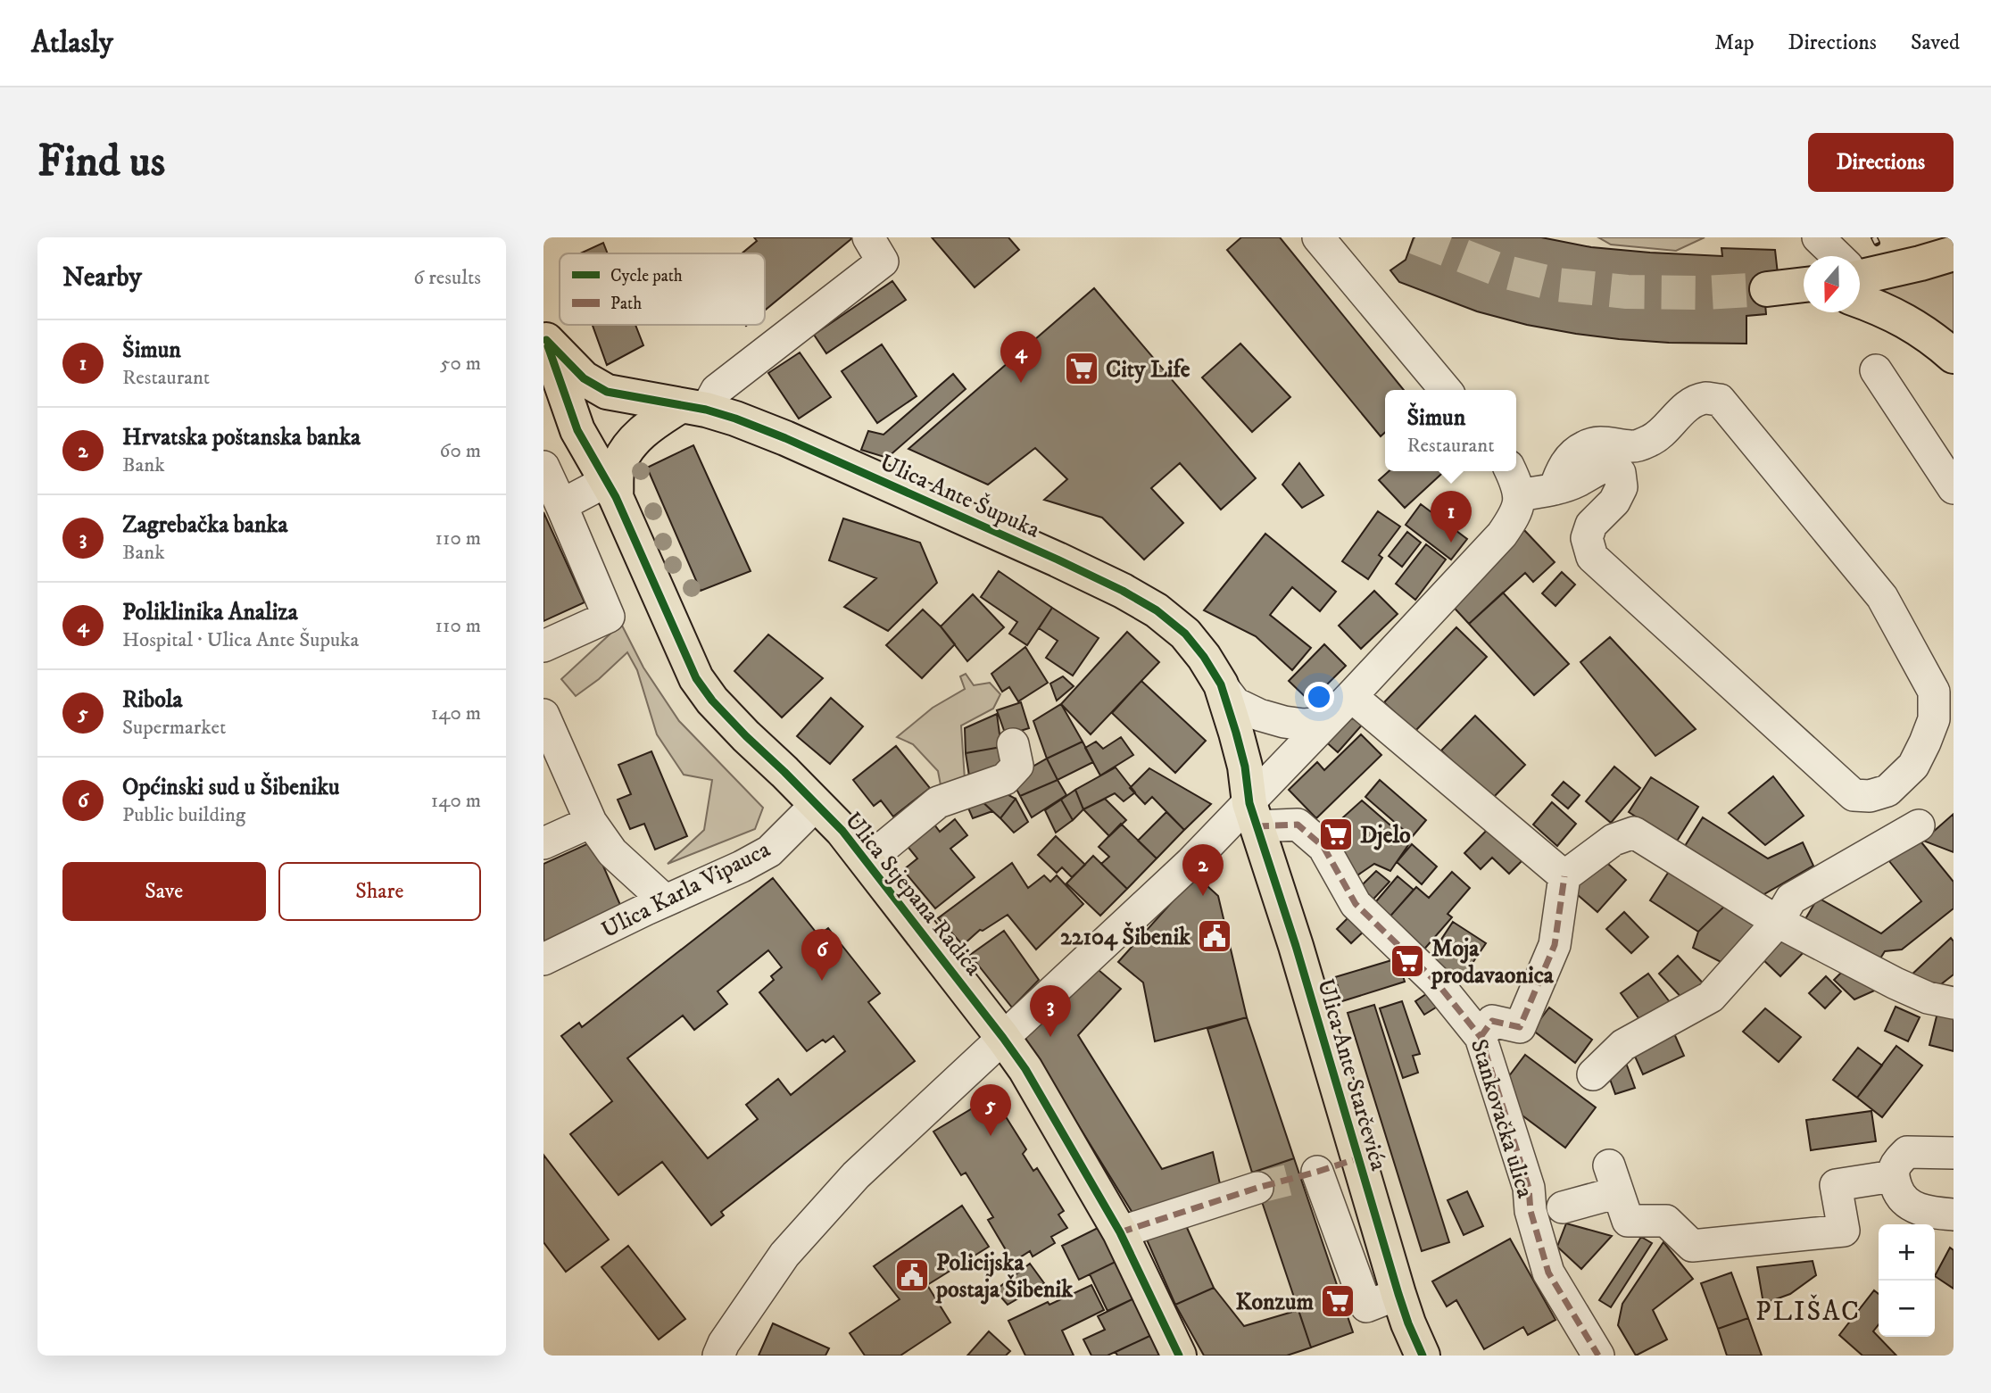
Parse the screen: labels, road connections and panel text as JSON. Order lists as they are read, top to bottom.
{
  "streets": {
    "main road": ["Ulica Ante Šupuka", "Ulica Stjepana Radića", "Ulica Ante Starčevića"],
    "street": ["Ulica Karla Vipauca", "Stankovačka ulica"]
  },
  "crossings": [
    ["Ulica Ante Šupuka", "Ulica Stjepana Radića"],
    ["Ulica Ante Šupuka", "Ulica Ante Starčevića"],
    ["Ulica Ante Šupuka", "Stankovačka ulica"],
    ["Ulica Karla Vipauca", "Ulica Stjepana Radića"],
    ["Ulica Ante Starčevića", "Stankovačka ulica"]
  ],
  "districts": ["PLIŠAC"],
  "places": {
    "supermarket": [
      "City Life",
      "Djelo",
      "Moja prodavaonica",
      "Konzum"
    ],
    "public building": ["22104 Šibenik", "Policijska postaja Šibenik"]
  },
  "legend": ["Cycle path", "Path"],
  "north": "bottom",
  "page": {
    "header": "Atlasly",
    "nav": ["Map", "Directions", "Saved"],
    "buttons": [
      "Directions",
      ["Save", "Share"]
    ],
    "title": "Find us",
    "heading": ["Nearby", "6 results"],
    "list": [
      {
        "mark": "1",
        "name": "Šimun",
        "note": "Restaurant",
        "value": "50 m"
      },
      {
        "mark": "2",
        "name": "Hrvatska poštanska banka",
        "note": "Bank",
        "value": "60 m"
      },
      {
        "mark": "3",
        "name": "Zagrebačka banka",
        "note": "Bank",
        "value": "110 m"
      },
      {
        "mark": "4",
        "name": "Poliklinika Analiza",
        "note": "Hospital · Ulica Ante Šupuka",
        "value": "110 m"
      },
      {
        "mark": "5",
        "name": "Ribola",
        "note": "Supermarket",
        "value": "140 m"
      },
      {
        "mark": "6",
        "name": "Općinski sud u Šibeniku",
        "note": "Public building",
        "value": "140 m"
      }
    ],
    "pins": [
      "4",
      "1",
      "2",
      "6",
      "3",
      "5"
    ],
    "popup": ["Šimun", "Restaurant"],
    "map_buttons": ["+", "−"]
  }
}
